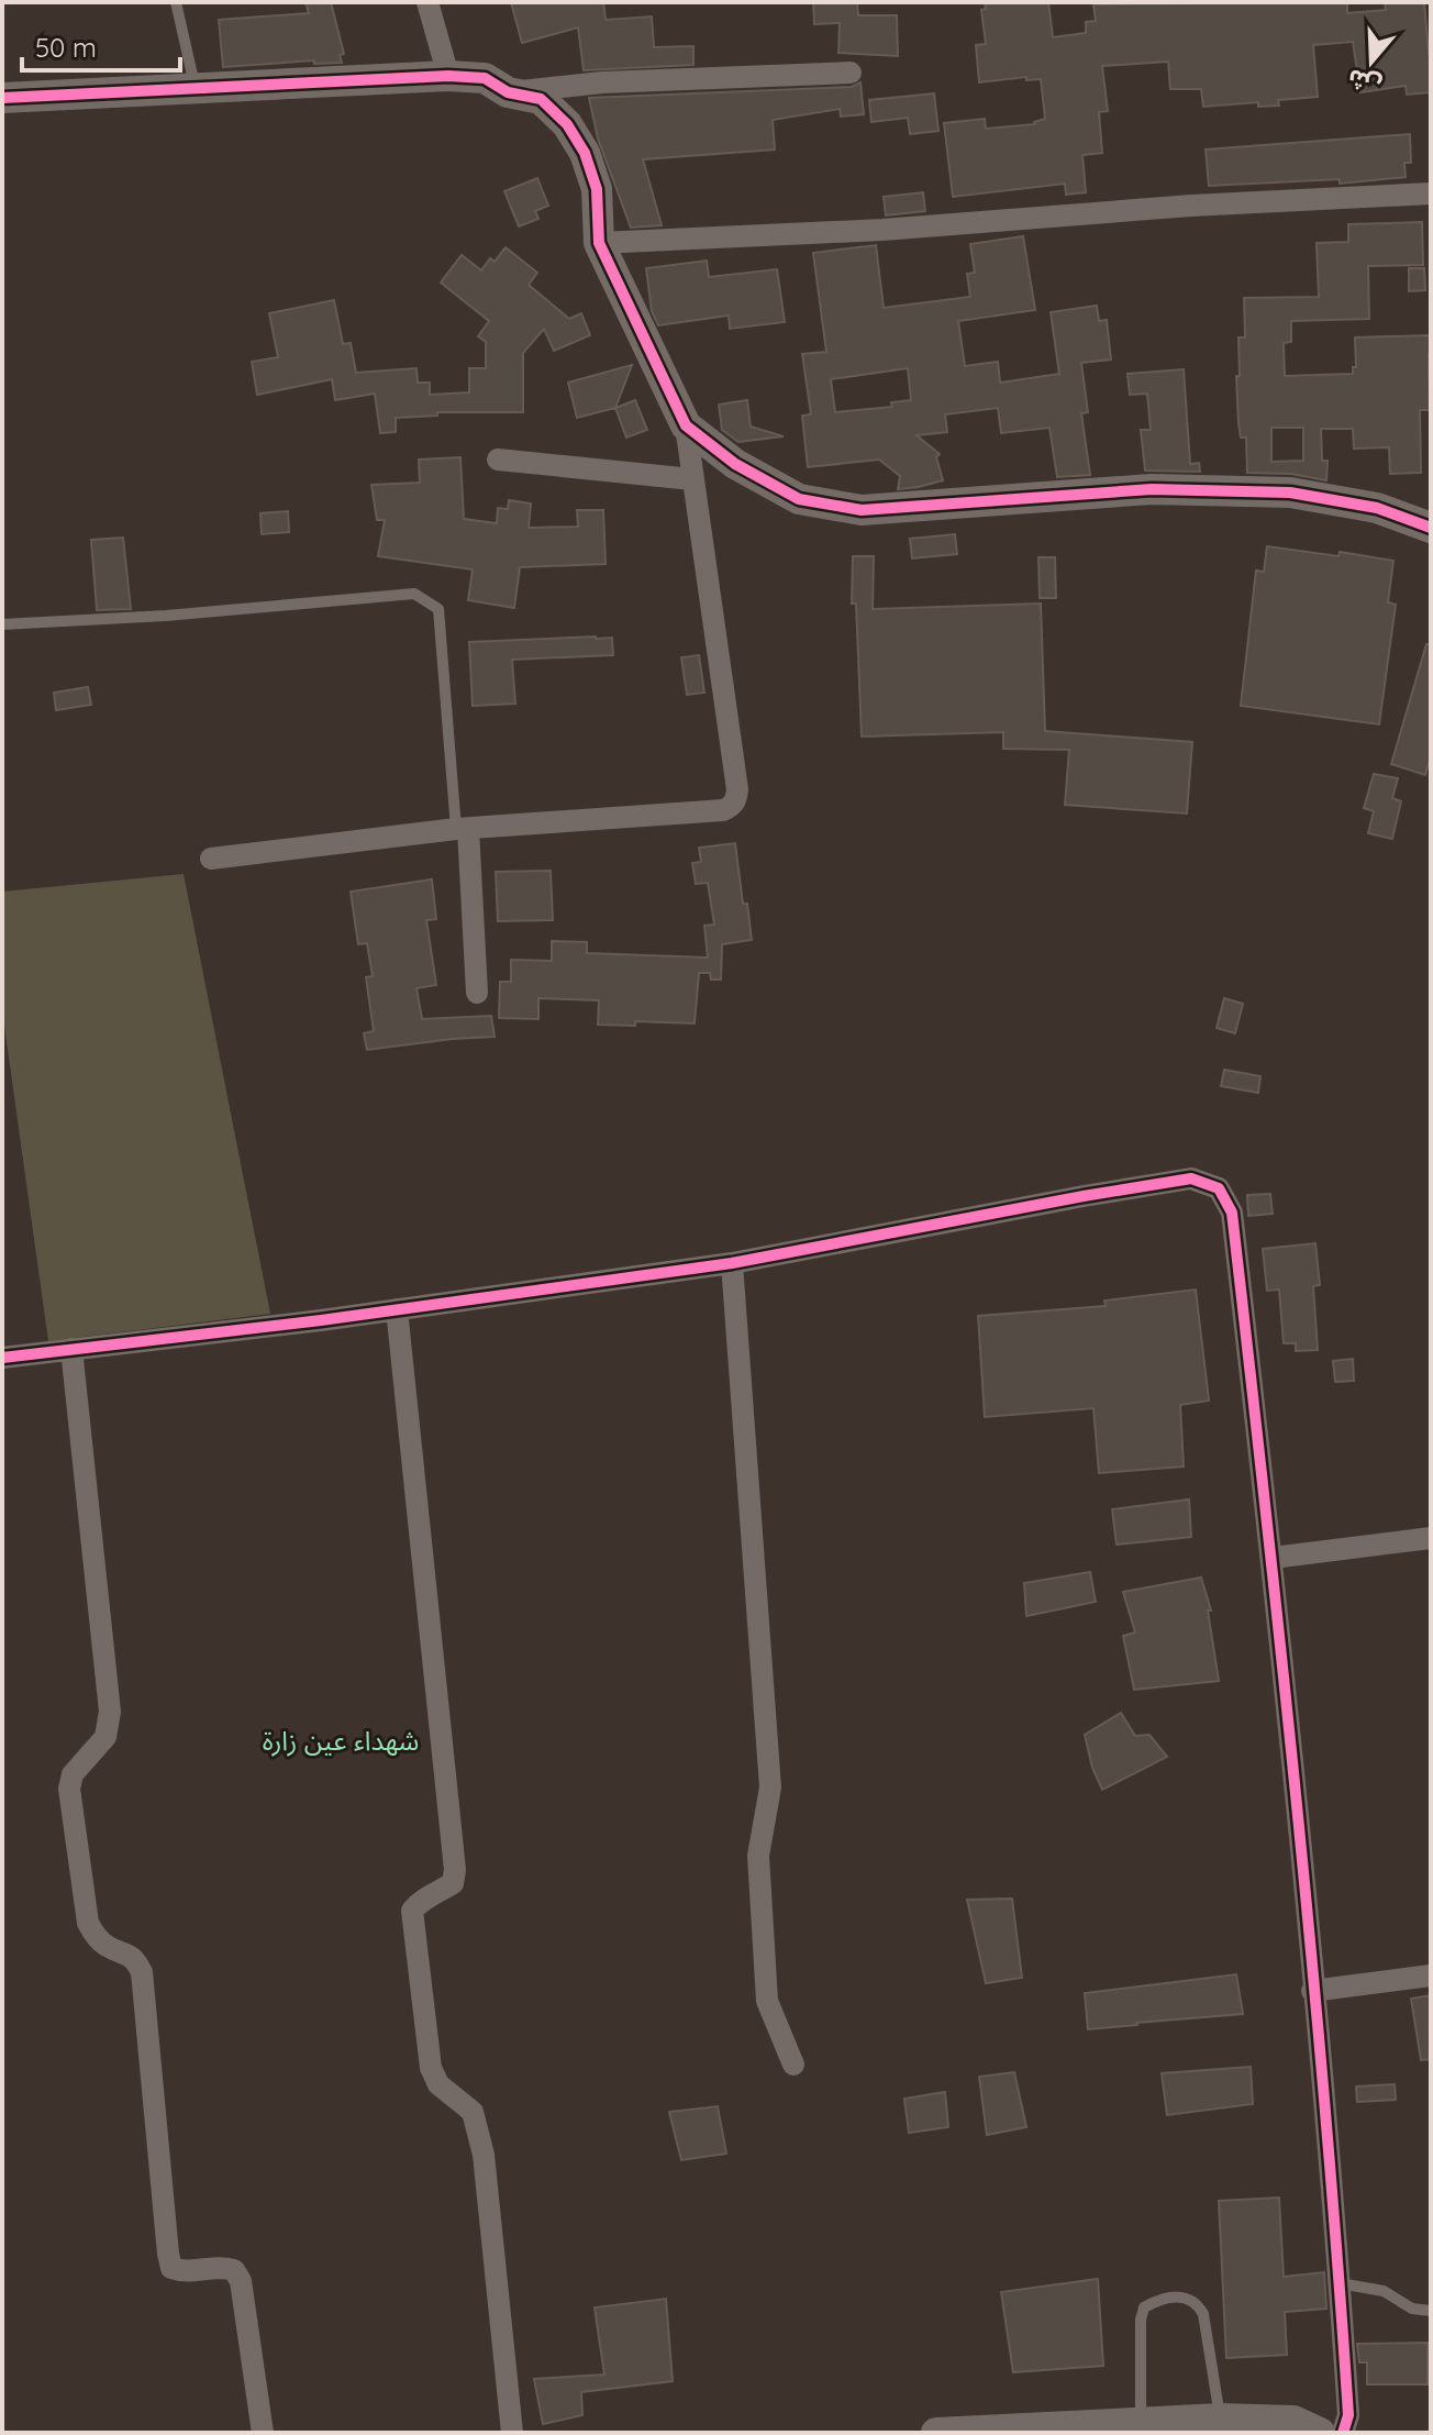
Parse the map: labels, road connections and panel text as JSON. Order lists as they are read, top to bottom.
{
  "districts": ["شهداء عين زارة"],
  "scale_bar": "50 m",
  "north": "bottom"
}
